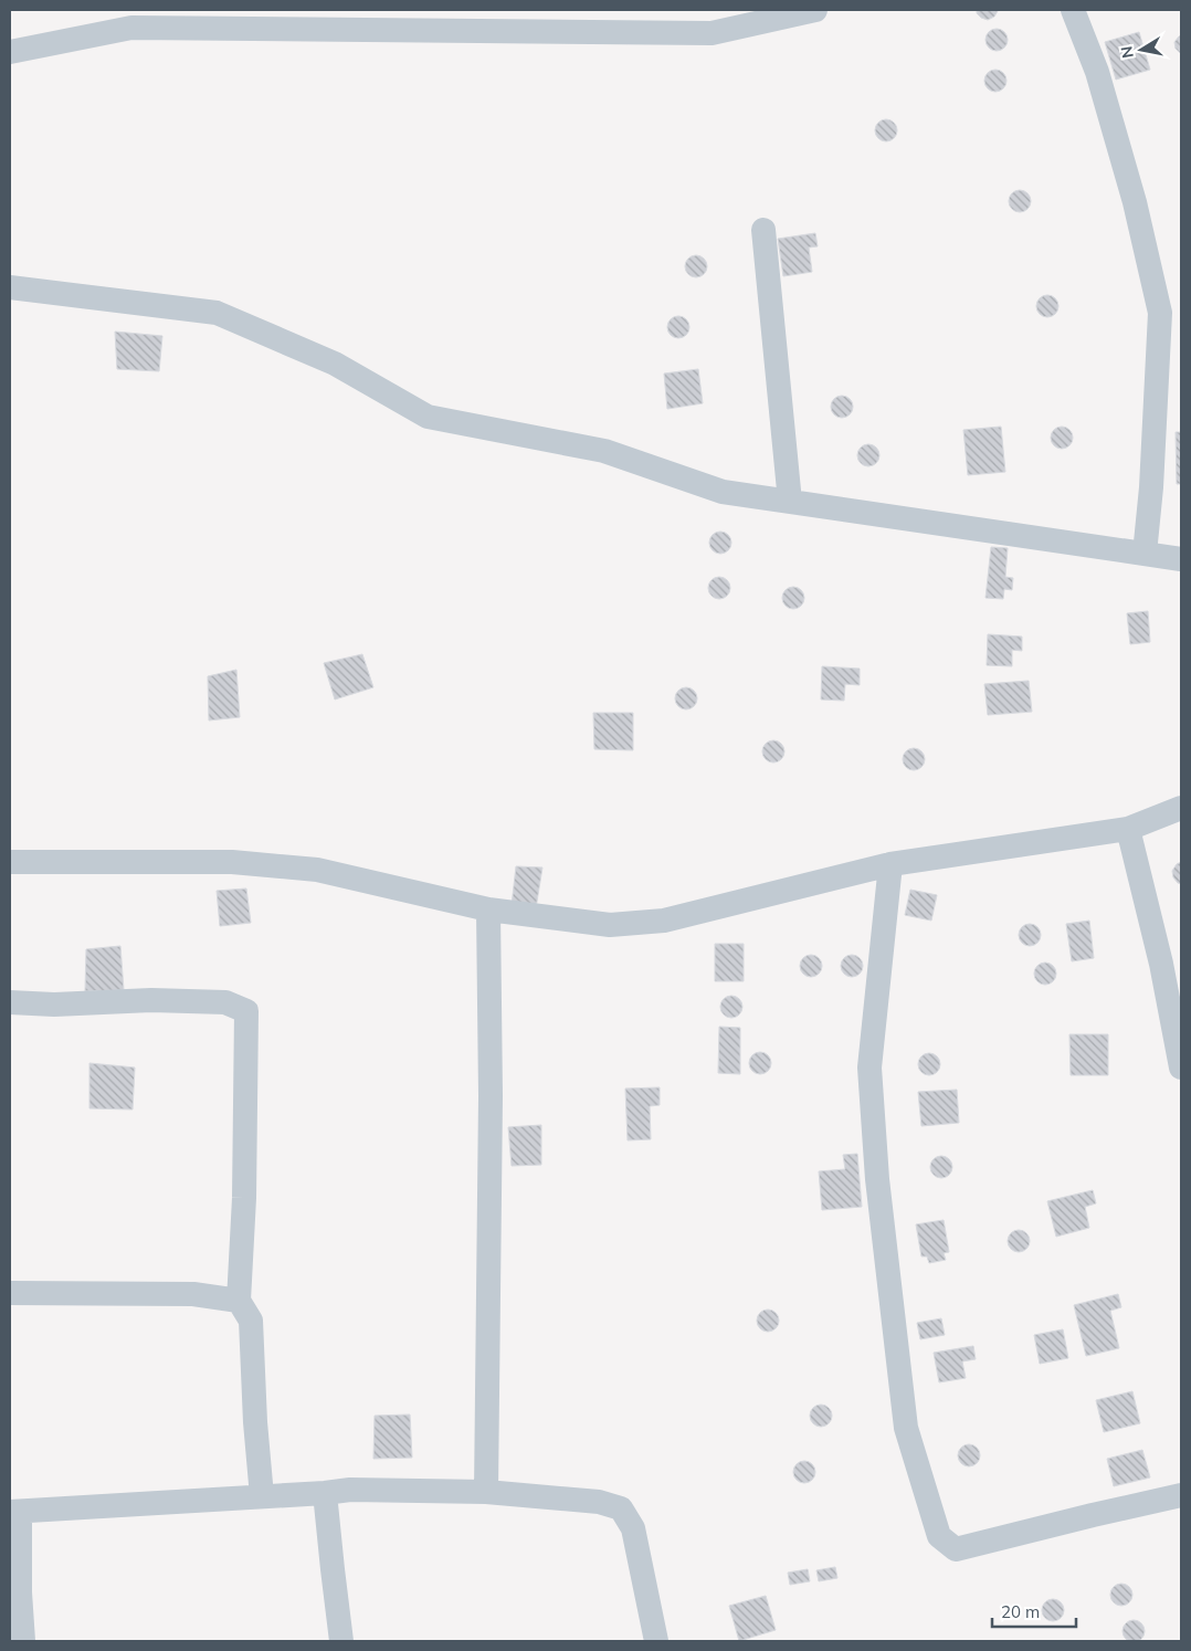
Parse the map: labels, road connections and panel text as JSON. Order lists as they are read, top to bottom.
{
  "scale_bar": "20 m",
  "north": "left"
}
